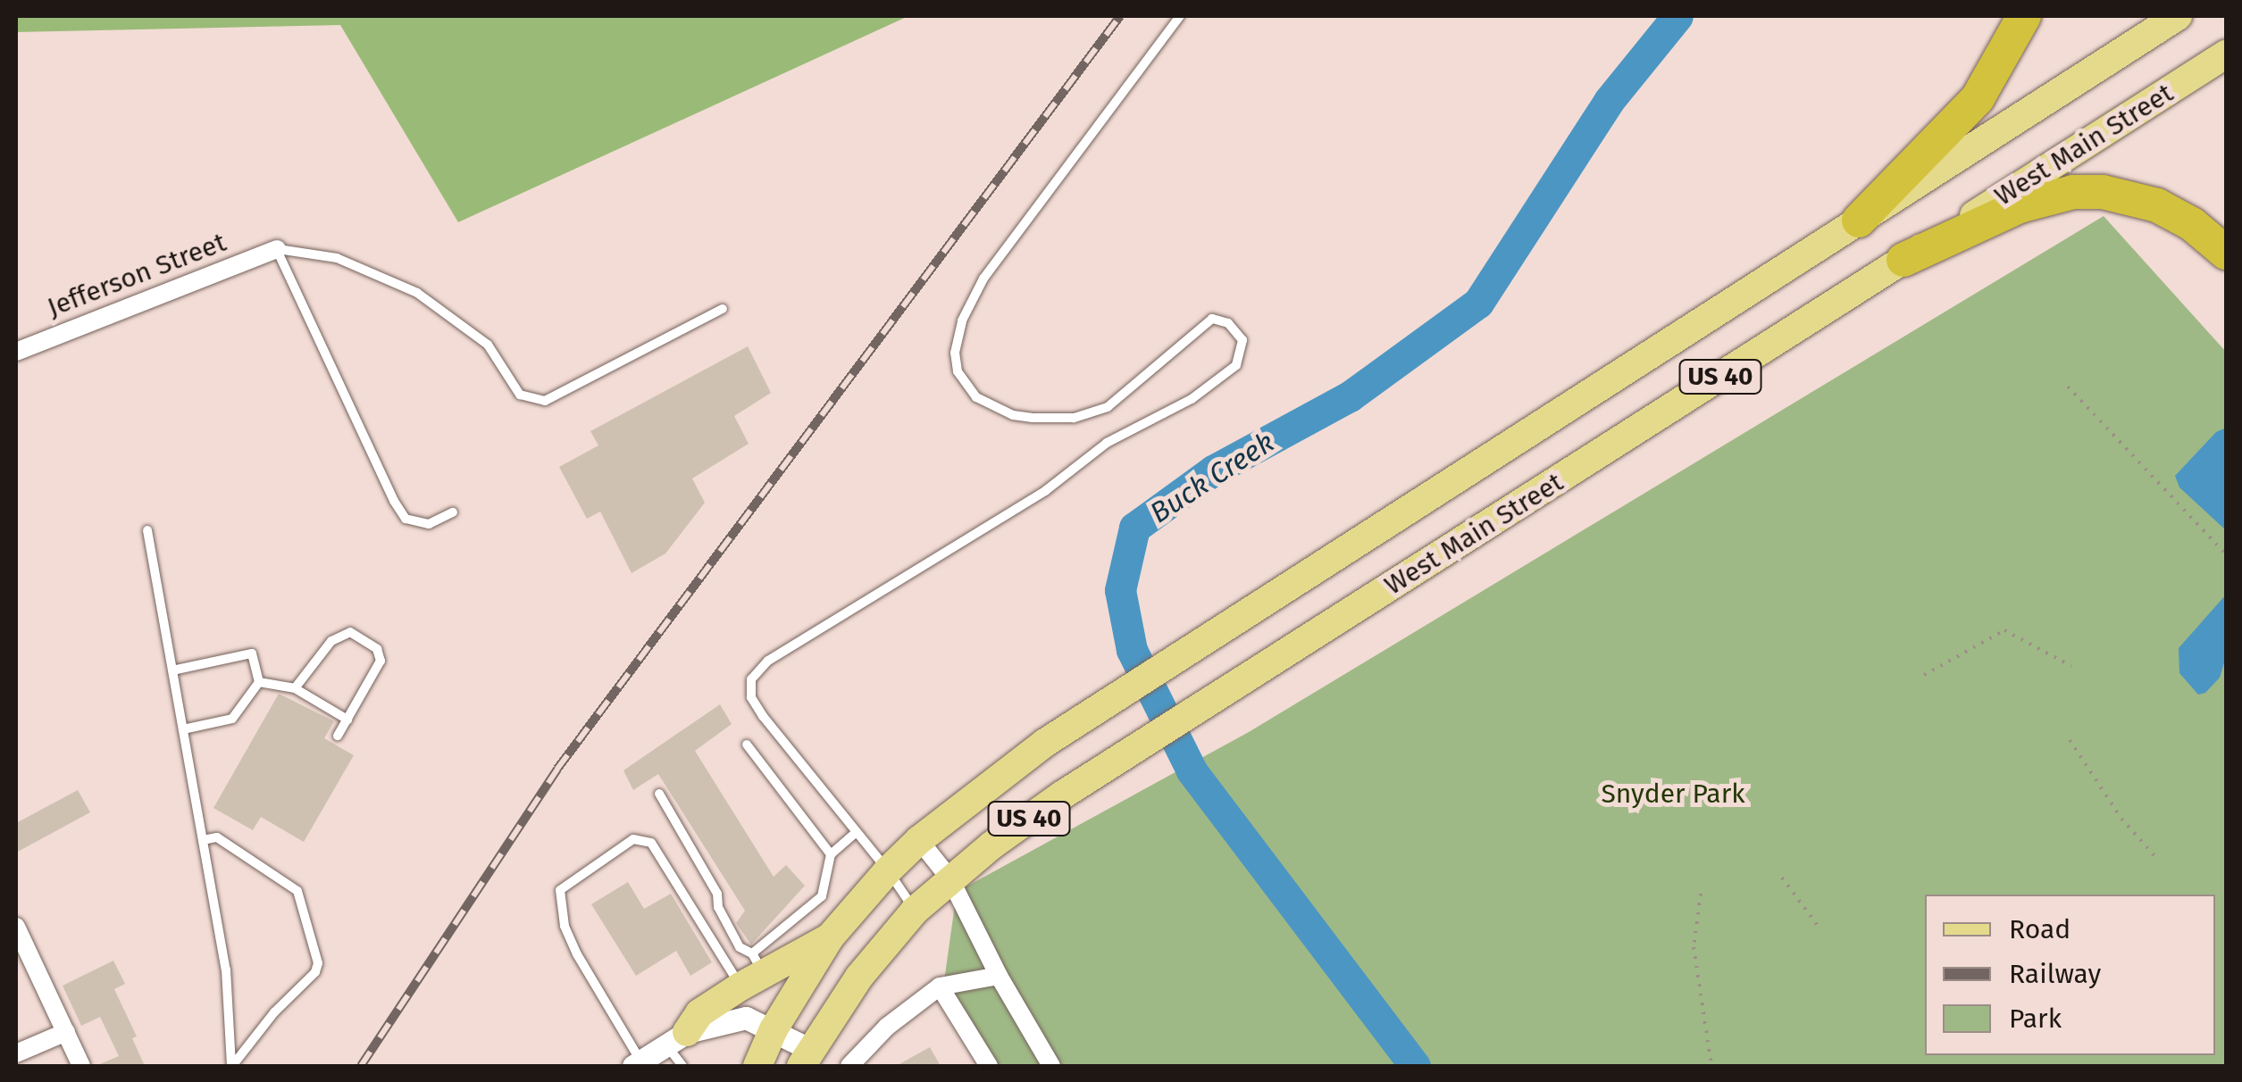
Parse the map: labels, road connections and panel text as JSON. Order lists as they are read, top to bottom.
{
  "streets": {
    "main road": ["West Main Street", "US 40"],
    "street": ["Jefferson Street"]
  },
  "crossings": [
    ["West Main Street", "US 40"]
  ],
  "water": ["Buck Creek"],
  "parks": ["Snyder Park"],
  "legend": ["Road", "Railway", "Park"]
}
